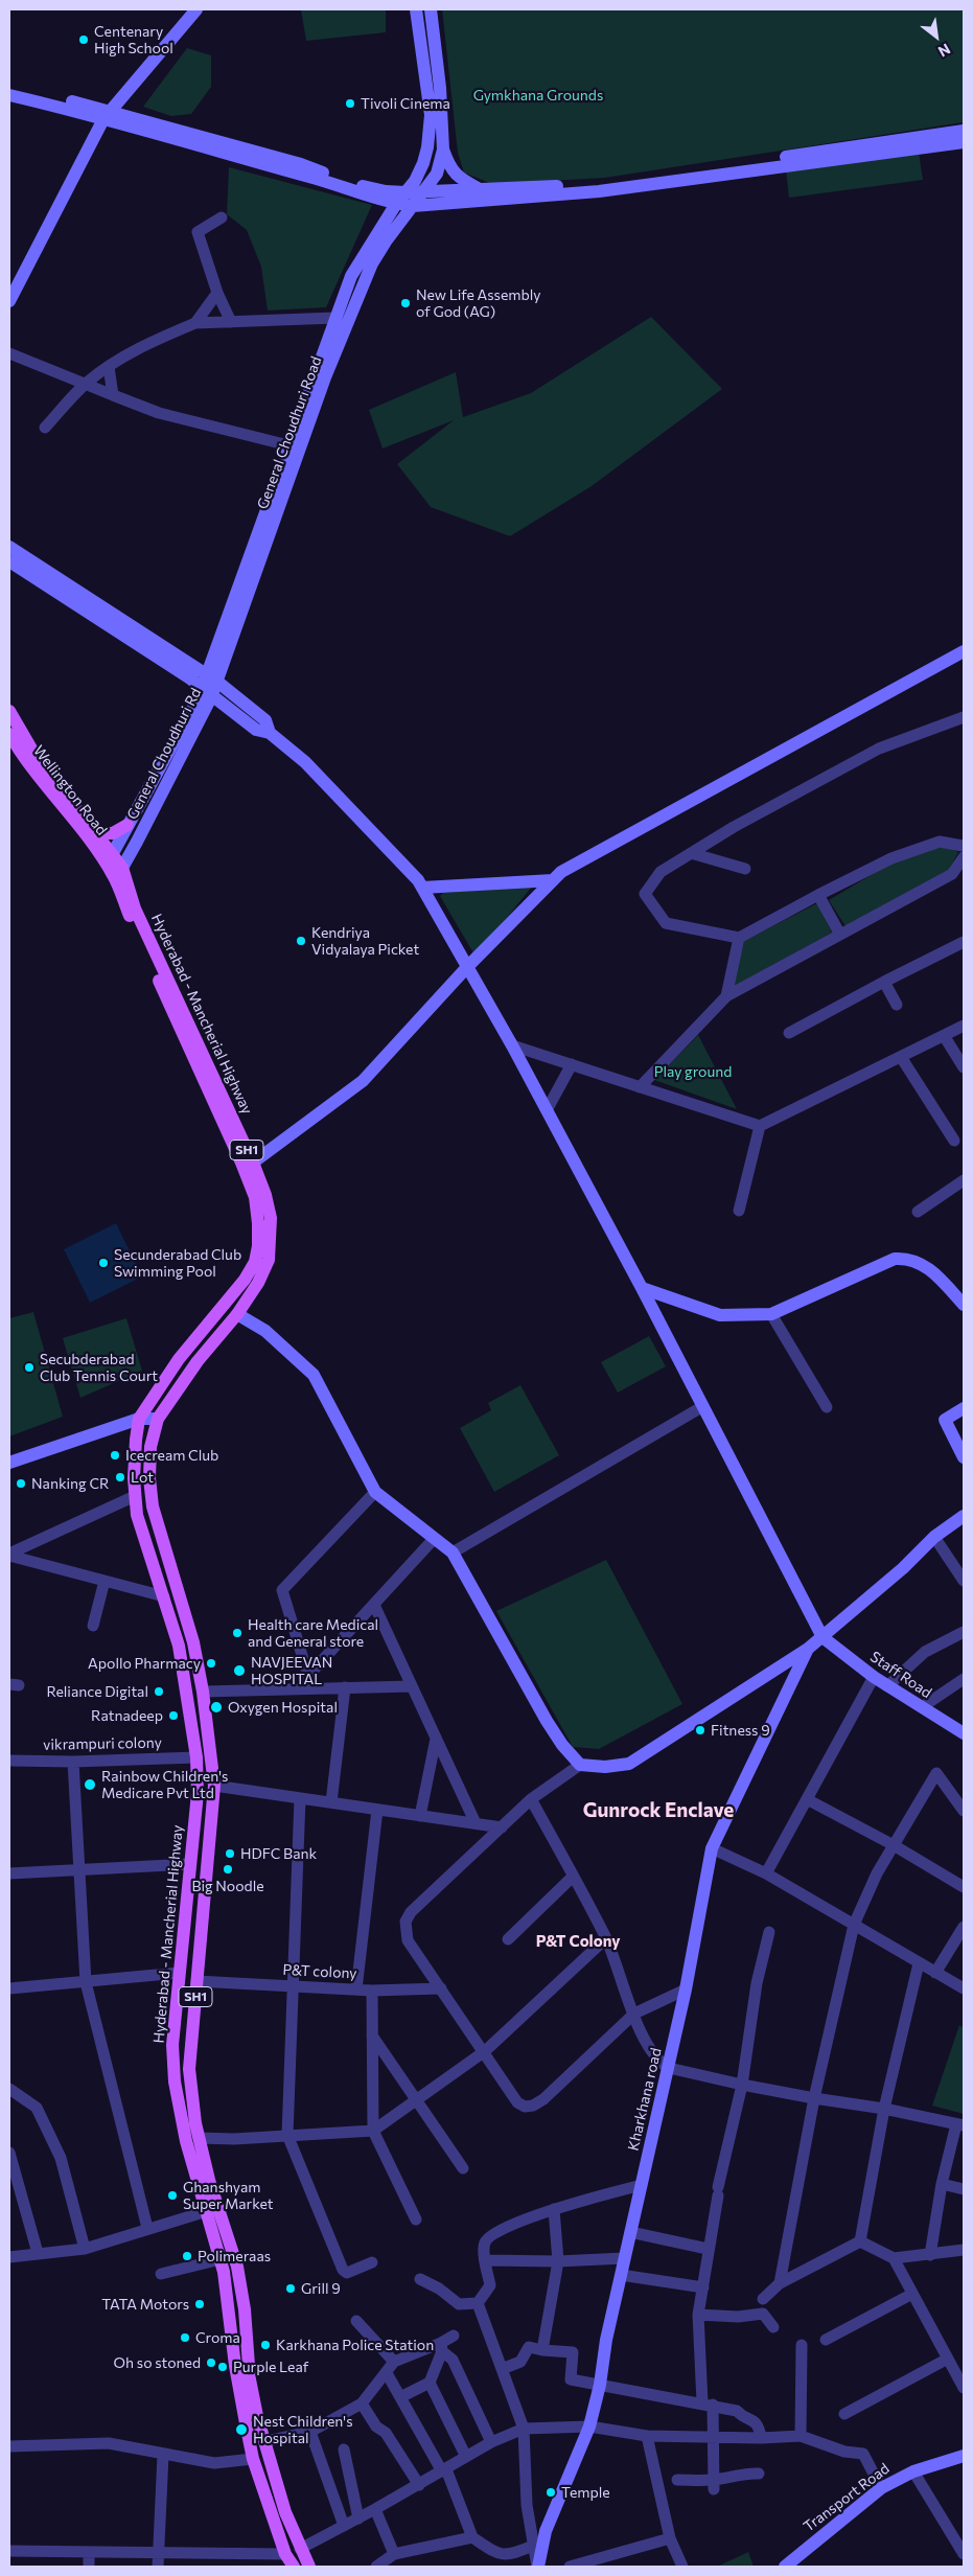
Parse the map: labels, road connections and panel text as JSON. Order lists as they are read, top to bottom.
{
  "streets": {
    "main road": [
      "General Choudhuri Road",
      "General Choudhuri Rd",
      "Wellington Road",
      "Hyderabad - Mancherial Highway",
      "SH1",
      "Staff Road",
      "Kharkhana road",
      "Transport Road"
    ],
    "street": ["vikrampuri colony", "P&T colony"]
  },
  "crossings": [
    ["General Choudhuri Road", "General Choudhuri Rd"],
    ["General Choudhuri Rd", "Wellington Road"],
    ["General Choudhuri Rd", "Hyderabad - Mancherial Highway"],
    ["General Choudhuri Rd", "SH1"],
    ["Wellington Road", "Hyderabad - Mancherial Highway"],
    ["Wellington Road", "SH1"],
    ["Hyderabad - Mancherial Highway", "SH1"],
    ["Hyderabad - Mancherial Highway", "vikrampuri colony"],
    ["Hyderabad - Mancherial Highway", "P&T colony"]
  ],
  "districts": ["Gunrock Enclave", "P&T Colony"],
  "parks": ["Gymkhana Grounds", "Play ground"],
  "places": [
    "Centenary High School",
    "Tivoli Cinema",
    "New Life Assembly of God (AG)",
    "Kendriya Vidyalaya Picket",
    "Secunderabad Club Swimming Pool",
    "Secubderabad Club Tennis Court",
    "Icecream Club",
    "Lot",
    "Nanking CR",
    "Health care Medical and General store",
    "Apollo Pharmacy",
    "NAVJEEVAN HOSPITAL",
    "Reliance Digital",
    "Oxygen Hospital",
    "Ratnadeep",
    "Fitness 9",
    "Rainbow Children's Medicare Pvt Ltd",
    "HDFC Bank",
    "Big Noodle",
    "Ghanshyam Super Market",
    "Polimeraas",
    "Grill 9",
    "TATA Motors",
    "Croma",
    "Karkhana Police Station",
    "Oh so stoned",
    "Purple Leaf",
    "Nest Children's Hospital",
    "Temple"
  ],
  "north": "bottom right"
}
